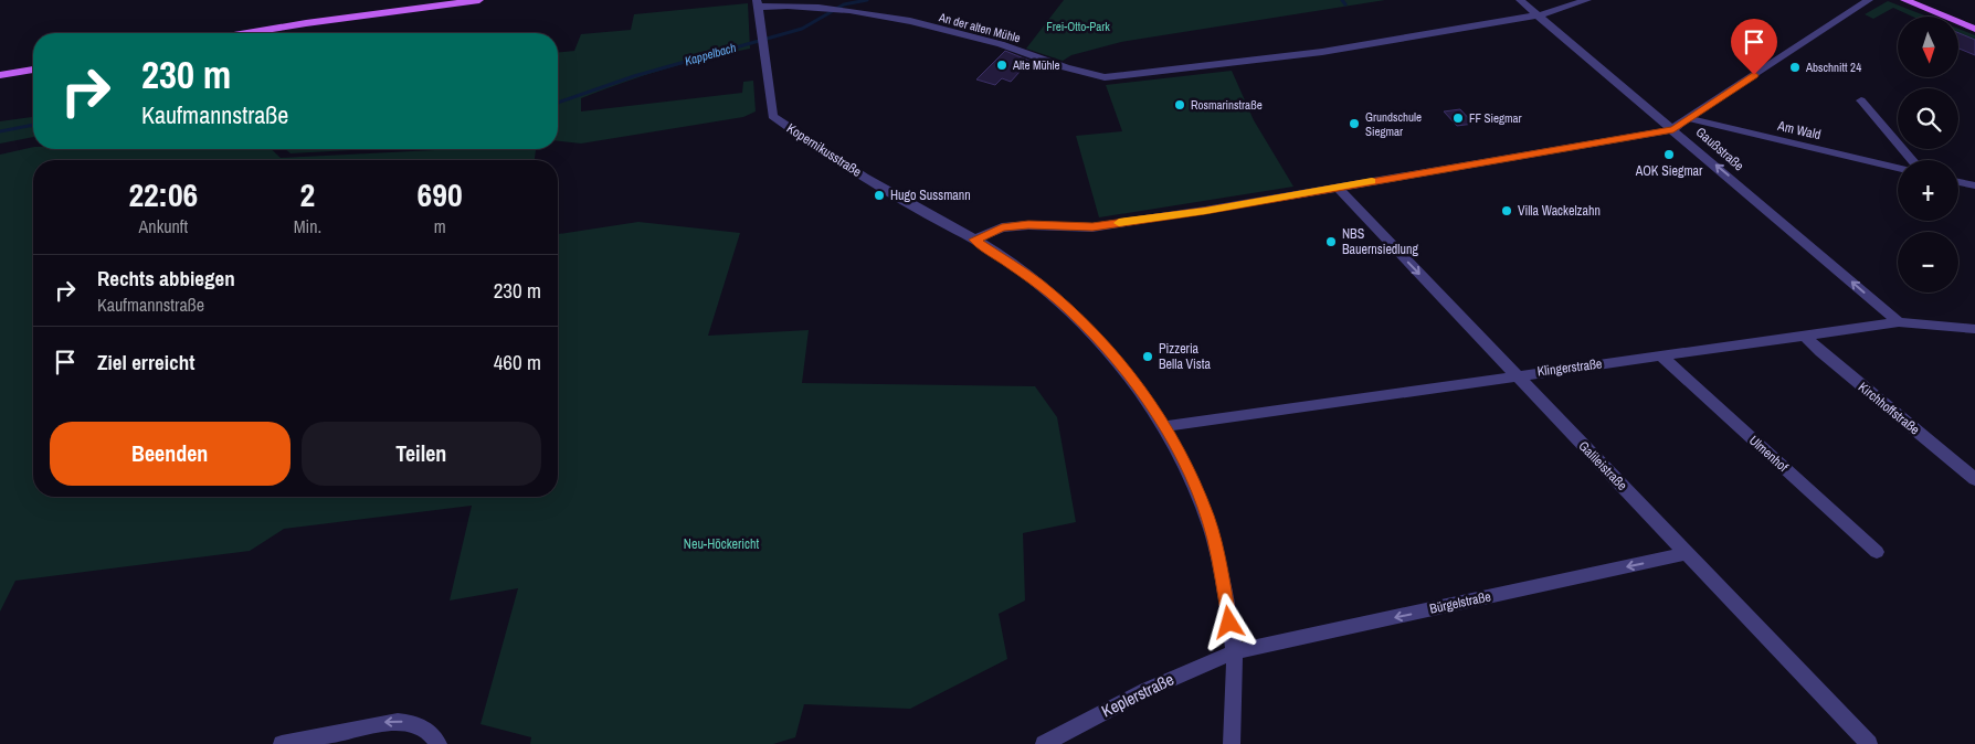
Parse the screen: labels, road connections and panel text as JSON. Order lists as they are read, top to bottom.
{
  "streets": {
    "street": [
      "An der alten Mühle",
      "Am Wald",
      "Gaußstraße",
      "Kopernikusstraße",
      "Klingerstraße",
      "Kirchhoffstraße",
      "Ulmenhof",
      "Galileistraße",
      "Bürgelstraße",
      "Keplerstraße"
    ]
  },
  "crossings": [
    ["An der alten Mühle", "Gaußstraße"],
    ["An der alten Mühle", "Kopernikusstraße"],
    ["Gaußstraße", "Klingerstraße"],
    ["Kopernikusstraße", "Klingerstraße"],
    ["Kopernikusstraße", "Bürgelstraße"],
    ["Kopernikusstraße", "Keplerstraße"],
    ["Klingerstraße", "Kirchhoffstraße"],
    ["Klingerstraße", "Ulmenhof"],
    ["Klingerstraße", "Galileistraße"],
    ["Galileistraße", "Bürgelstraße"],
    ["Bürgelstraße", "Keplerstraße"]
  ],
  "one_way": ["Gaußstraße", "Bürgelstraße"],
  "water": ["Kappelbach"],
  "parks": ["Frei-Otto-Park", "Neu-Höckericht"],
  "places": [
    "Alte Mühle",
    "Abschnitt 24",
    "Rosmarinstraße",
    "FF Siegmar",
    "Grundschule Siegmar",
    "AOK Siegmar",
    "Hugo Sussmann",
    "Villa Wackelzahn",
    "NBS Bauernsiedlung",
    "Pizzeria Bella Vista"
  ],
  "north": "bottom",
  "page": {
    "map_buttons": ["+", "−"],
    "turn": ["230 m", "Kaufmannstraße"],
    "eta": [
      "22:06",
      "Ankunft",
      "2",
      "Min.",
      "690",
      "m"
    ],
    "list": [
      {
        "name": "Rechts abbiegen",
        "note": "Kaufmannstraße",
        "value": "230 m"
      },
      {
        "name": "Ziel erreicht",
        "value": "460 m"
      }
    ],
    "buttons": ["Beenden", "Teilen"]
  }
}
